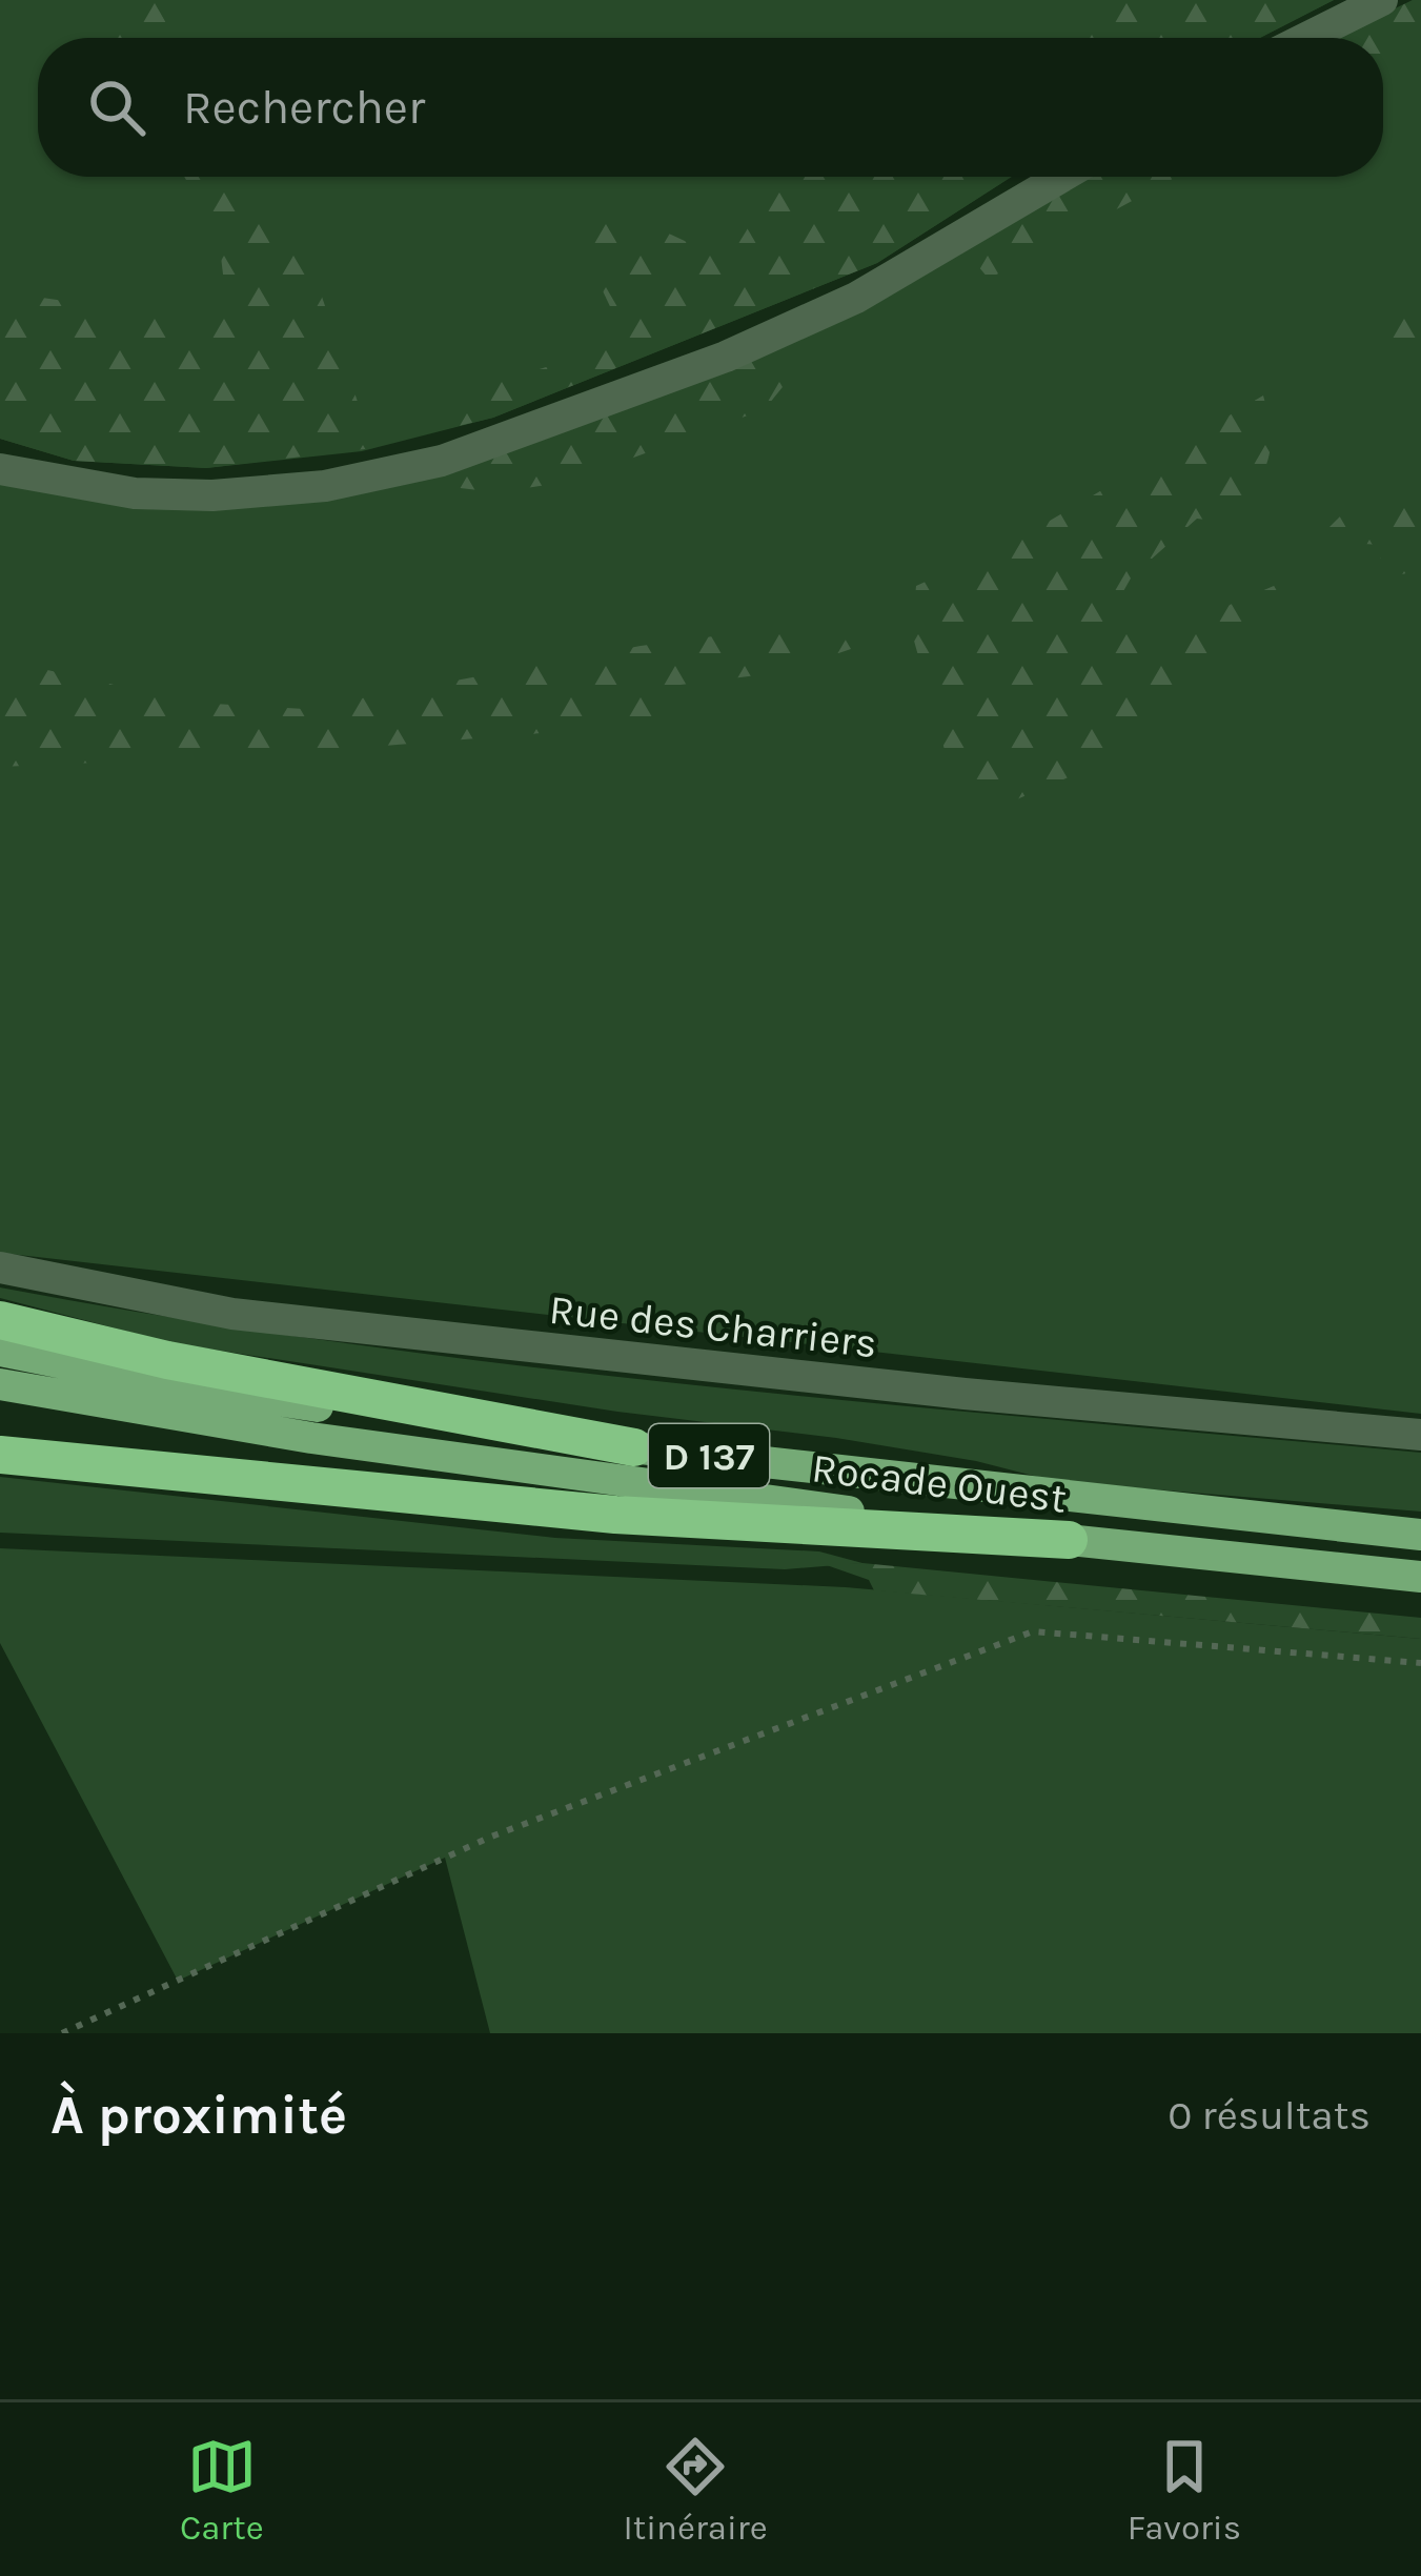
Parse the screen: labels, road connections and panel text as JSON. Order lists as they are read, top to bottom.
{
  "streets": {
    "main road": ["D 137", "Rocade Ouest"],
    "street": ["Rue des Charriers"]
  },
  "page": {
    "search": "Rechercher",
    "heading": ["À proximité", "0 résultats"],
    "nav": ["Carte", "Itinéraire", "Favoris"]
  }
}
